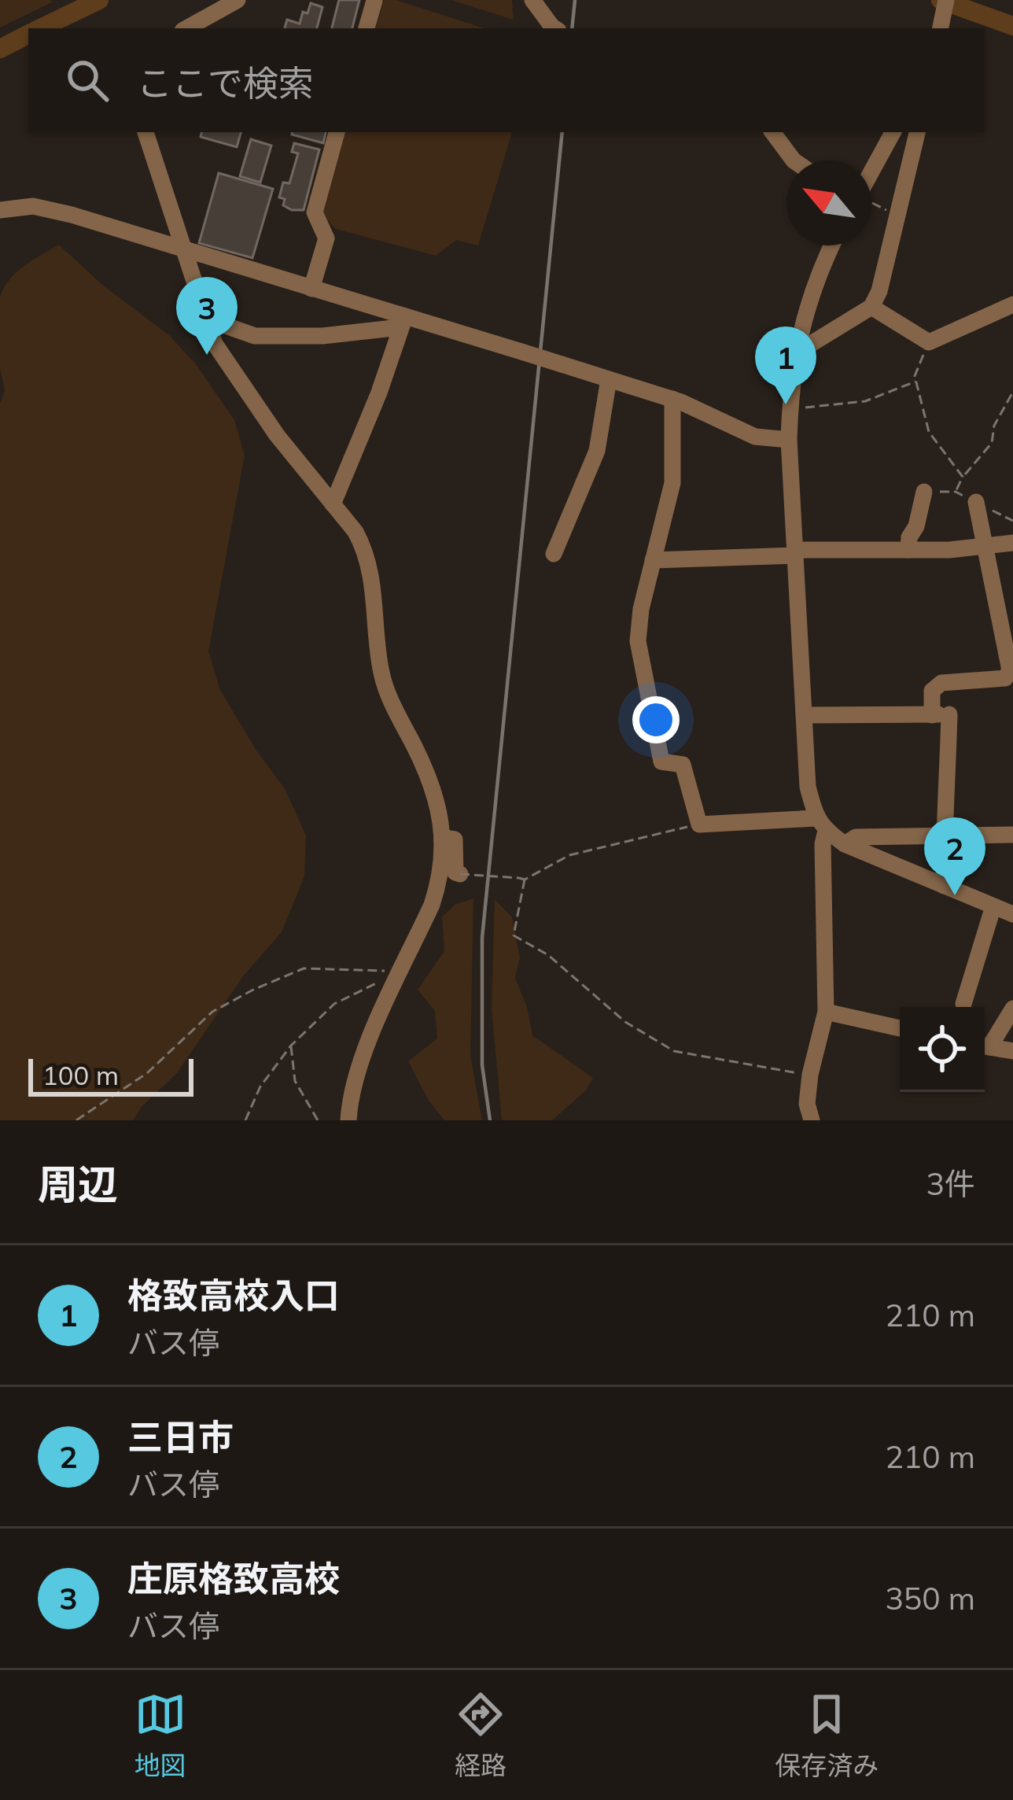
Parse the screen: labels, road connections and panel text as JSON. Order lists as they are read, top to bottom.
{
  "scale_bar": "100 m",
  "north": "top left",
  "page": {
    "search": "ここで検索",
    "pins": ["3", "1", "2"],
    "scale": "100 m",
    "heading": ["周辺", "3件"],
    "list": [
      {
        "mark": "1",
        "name": "格致高校入口",
        "note": "バス停",
        "value": "210 m"
      },
      {
        "mark": "2",
        "name": "三日市",
        "note": "バス停",
        "value": "210 m"
      },
      {
        "mark": "3",
        "name": "庄原格致高校",
        "note": "バス停",
        "value": "350 m"
      }
    ],
    "nav": ["地図", "経路", "保存済み"]
  }
}
